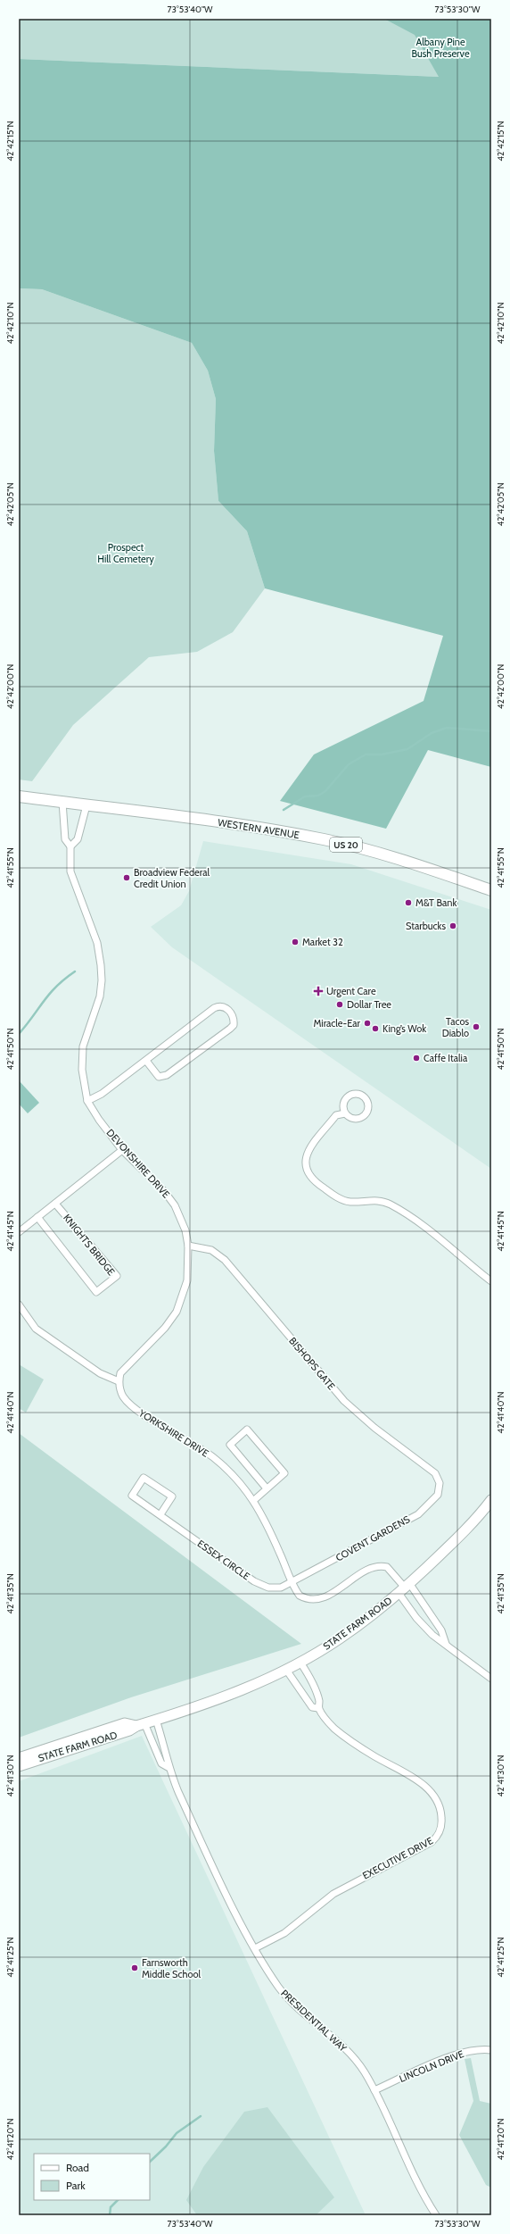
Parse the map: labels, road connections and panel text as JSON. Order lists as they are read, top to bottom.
{
  "streets": {
    "main road": ["WESTERN AVENUE", "US 20", "STATE FARM ROAD"],
    "street": [
      "DEVONSHIRE DRIVE",
      "KNIGHTS BRIDGE",
      "BISHOPS GATE",
      "YORKSHIRE DRIVE",
      "COVENT GARDENS",
      "ESSEX CIRCLE",
      "EXECUTIVE DRIVE",
      "PRESIDENTIAL WAY",
      "LINCOLN DRIVE"
    ]
  },
  "crossings": [
    ["WESTERN AVENUE", "DEVONSHIRE DRIVE"],
    ["DEVONSHIRE DRIVE", "BISHOPS GATE"],
    ["DEVONSHIRE DRIVE", "YORKSHIRE DRIVE"],
    ["BISHOPS GATE", "COVENT GARDENS"],
    ["YORKSHIRE DRIVE", "COVENT GARDENS"],
    ["YORKSHIRE DRIVE", "ESSEX CIRCLE"],
    ["YORKSHIRE DRIVE", "STATE FARM ROAD"],
    ["COVENT GARDENS", "ESSEX CIRCLE"],
    ["STATE FARM ROAD", "EXECUTIVE DRIVE"],
    ["STATE FARM ROAD", "PRESIDENTIAL WAY"],
    ["EXECUTIVE DRIVE", "PRESIDENTIAL WAY"],
    ["PRESIDENTIAL WAY", "LINCOLN DRIVE"]
  ],
  "parks": ["Albany Pine Bush Preserve", "Prospect Hill Cemetery"],
  "places": {
    "other": [
      "Broadview Federal Credit Union",
      "M&T Bank",
      "Starbucks",
      "Market 32",
      "Dollar Tree",
      "Miracle-Ear",
      "Tacos Diablo",
      "King’s Wok",
      "Caffe Italia",
      "Farnsworth Middle School"
    ],
    "health": ["Urgent Care"]
  },
  "legend": ["Road", "Park"],
  "coordinates": [
    "73°53'40\"W",
    "73°53'30\"W",
    "42°42'15\"N",
    "42°42'10\"N",
    "42°42'05\"N",
    "42°42'00\"N",
    "42°41'55\"N",
    "42°41'50\"N",
    "42°41'45\"N",
    "42°41'40\"N",
    "42°41'35\"N",
    "42°41'30\"N",
    "42°41'25\"N",
    "42°41'20\"N"
  ]
}
